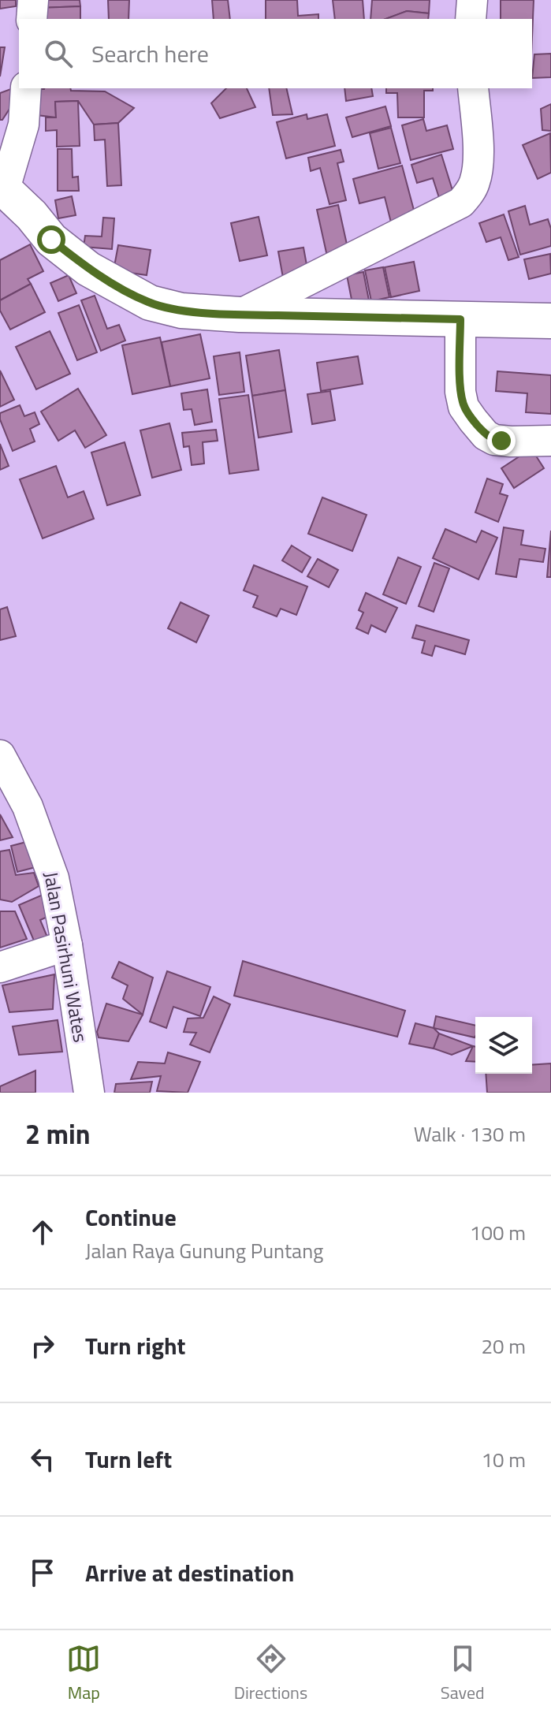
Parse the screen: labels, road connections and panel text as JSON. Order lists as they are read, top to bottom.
{
  "streets": {
    "street": ["Jalan Pasirhuni Wates"]
  },
  "page": {
    "search": "Search here",
    "heading": ["2 min", "Walk · 130 m"],
    "list": [
      ["Continue", "Jalan Raya Gunung Puntang", "100 m"],
      ["Turn right", "20 m"],
      ["Turn left", "10 m"],
      "Arrive at destination"
    ],
    "nav": ["Map", "Directions", "Saved"]
  }
}
